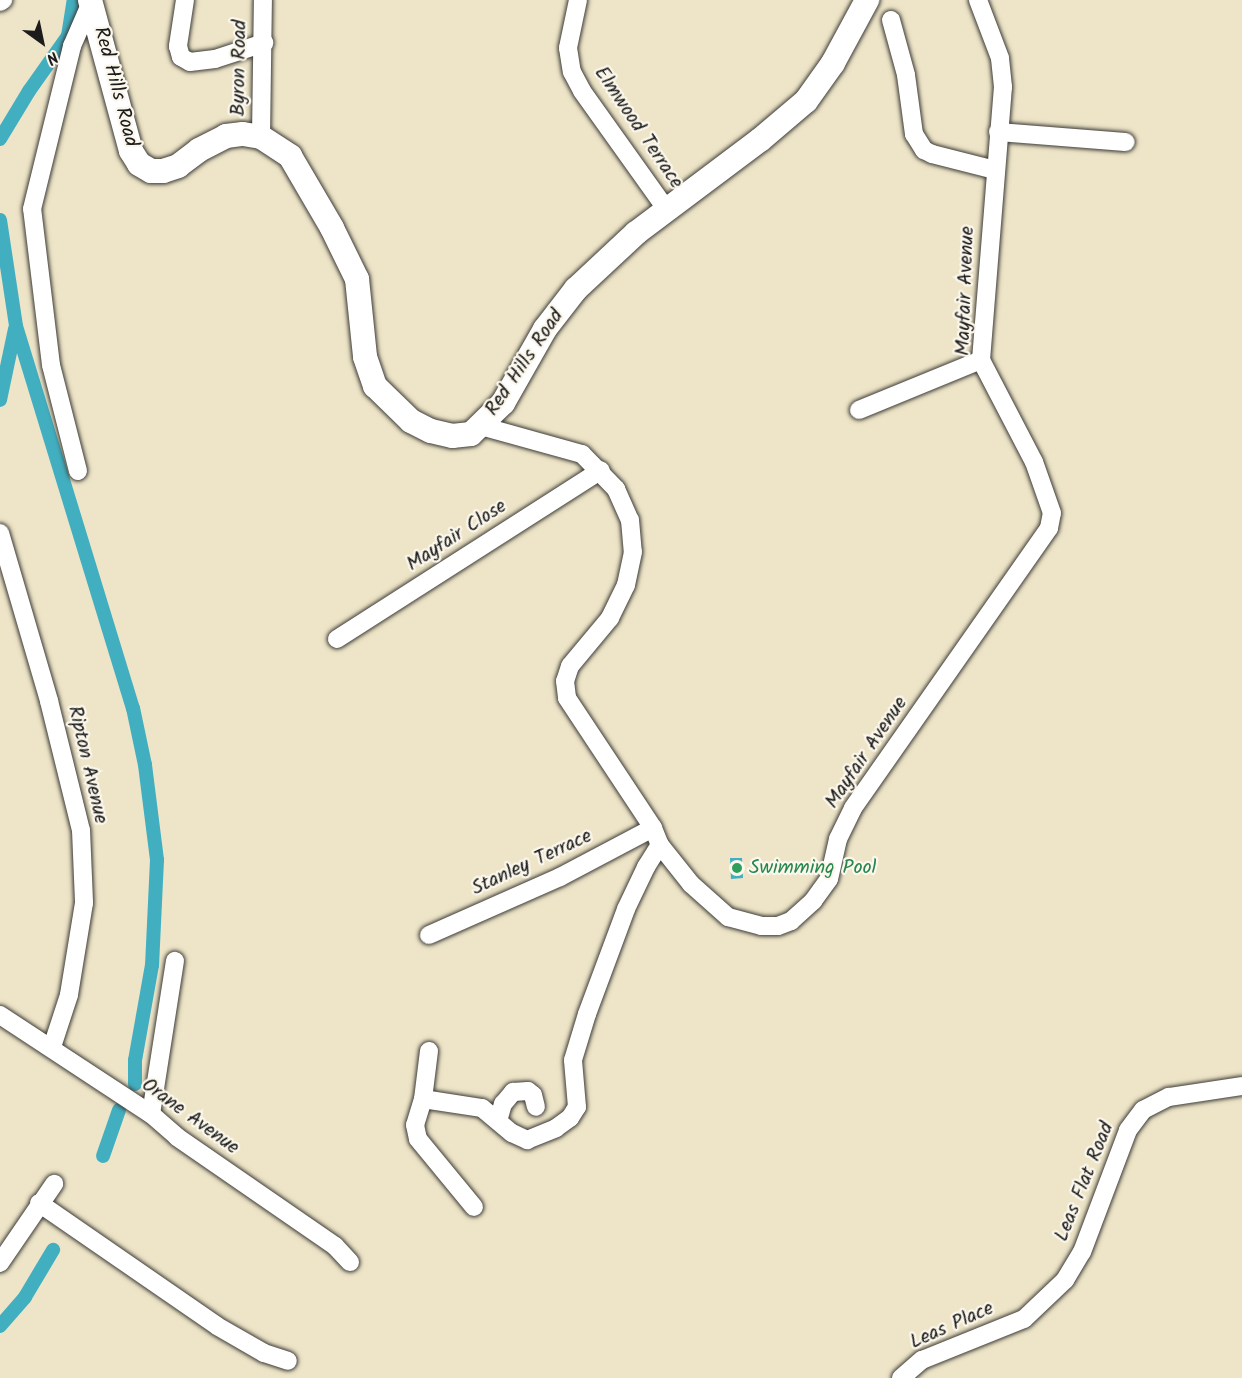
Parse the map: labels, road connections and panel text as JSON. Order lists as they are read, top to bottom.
{
  "streets": {
    "main road": ["Red Hills Road"],
    "street": [
      "Byron Road",
      "Elmwood Terrace",
      "Mayfair Avenue",
      "Mayfair Close",
      "Ripton Avenue",
      "Stanley Terrace",
      "Orane Avenue",
      "Leas Flat Road",
      "Leas Place"
    ]
  },
  "crossings": [
    ["Byron Road", "Red Hills Road"],
    ["Red Hills Road", "Elmwood Terrace"],
    ["Red Hills Road", "Mayfair Avenue"],
    ["Mayfair Avenue", "Mayfair Close"],
    ["Mayfair Avenue", "Stanley Terrace"],
    ["Ripton Avenue", "Orane Avenue"],
    ["Leas Flat Road", "Leas Place"]
  ],
  "places": ["Swimming Pool"],
  "north": "bottom right"
}
